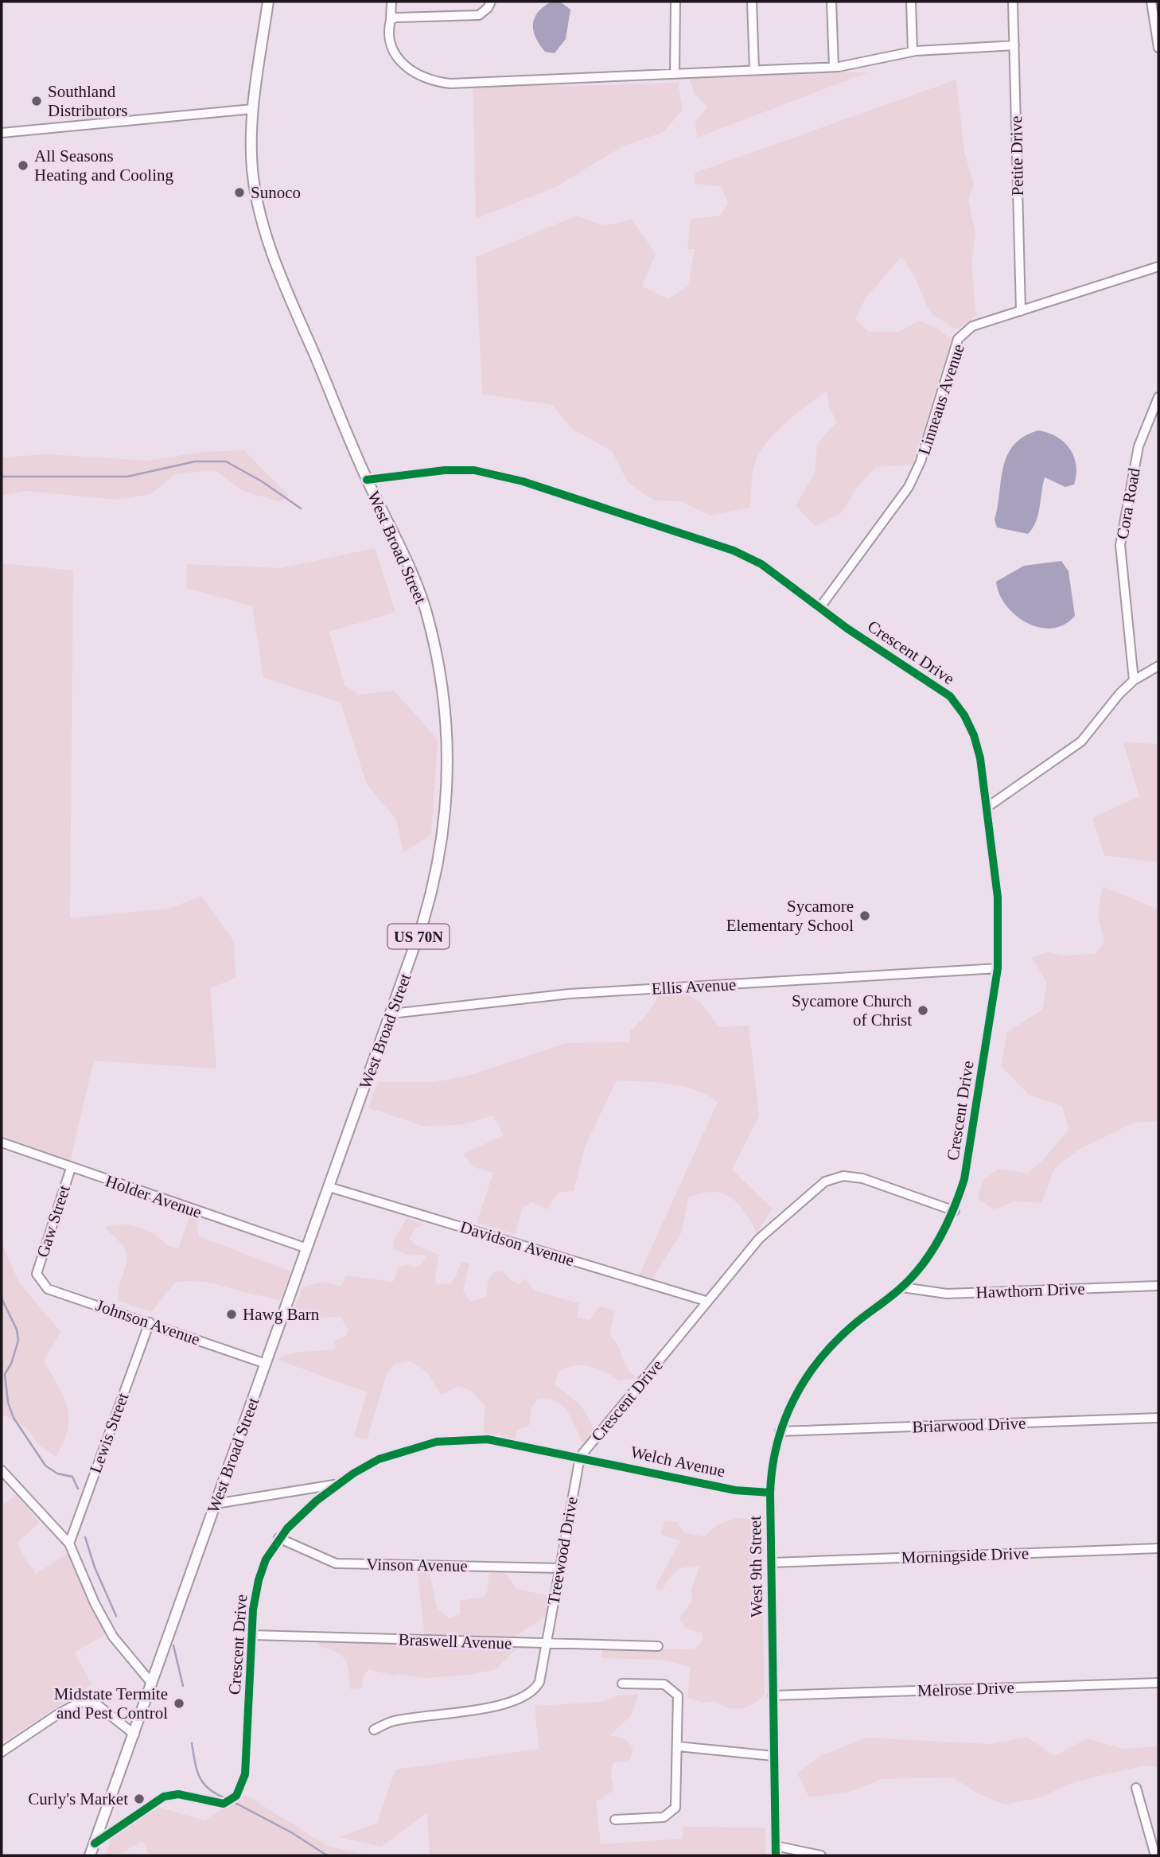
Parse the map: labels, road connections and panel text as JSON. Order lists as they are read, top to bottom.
{
  "streets": {
    "main road": ["West Broad Street", "US 70N"],
    "street": [
      "Petite Drive",
      "Linneaus Avenue",
      "Cora Road",
      "Crescent Drive",
      "Ellis Avenue",
      "Holder Avenue",
      "Gaw Street",
      "Davidson Avenue",
      "Hawthorn Drive",
      "Johnson Avenue",
      "Briarwood Drive",
      "Lewis Street",
      "Welch Avenue",
      "Treewood Drive",
      "Morningside Drive",
      "Vinson Avenue",
      "West 9th Street",
      "Braswell Avenue",
      "Melrose Drive"
    ]
  },
  "crossings": [
    ["Petite Drive", "Linneaus Avenue"],
    ["Linneaus Avenue", "Crescent Drive"],
    ["West Broad Street", "Crescent Drive"],
    ["West Broad Street", "Ellis Avenue"],
    ["West Broad Street", "Holder Avenue"],
    ["West Broad Street", "Davidson Avenue"],
    ["West Broad Street", "Johnson Avenue"],
    ["Crescent Drive", "Ellis Avenue"],
    ["Crescent Drive", "Davidson Avenue"],
    ["Crescent Drive", "Welch Avenue"],
    ["Crescent Drive", "Treewood Drive"],
    ["Crescent Drive", "Vinson Avenue"],
    ["Crescent Drive", "West 9th Street"],
    ["Crescent Drive", "Braswell Avenue"],
    ["Holder Avenue", "Gaw Street"],
    ["Gaw Street", "Johnson Avenue"],
    ["Hawthorn Drive", "West 9th Street"],
    ["Johnson Avenue", "Lewis Street"],
    ["Briarwood Drive", "West 9th Street"],
    ["Welch Avenue", "Treewood Drive"],
    ["Welch Avenue", "West 9th Street"],
    ["Treewood Drive", "Vinson Avenue"],
    ["Treewood Drive", "Braswell Avenue"],
    ["Morningside Drive", "West 9th Street"],
    ["West 9th Street", "Melrose Drive"]
  ],
  "places": [
    "Southland Distributors",
    "All Seasons Heating and Cooling",
    "Sunoco",
    "Sycamore Elementary School",
    "Sycamore Church of Christ",
    "Hawg Barn",
    "Midstate Termite and Pest Control",
    "Curly's Market"
  ]
}
